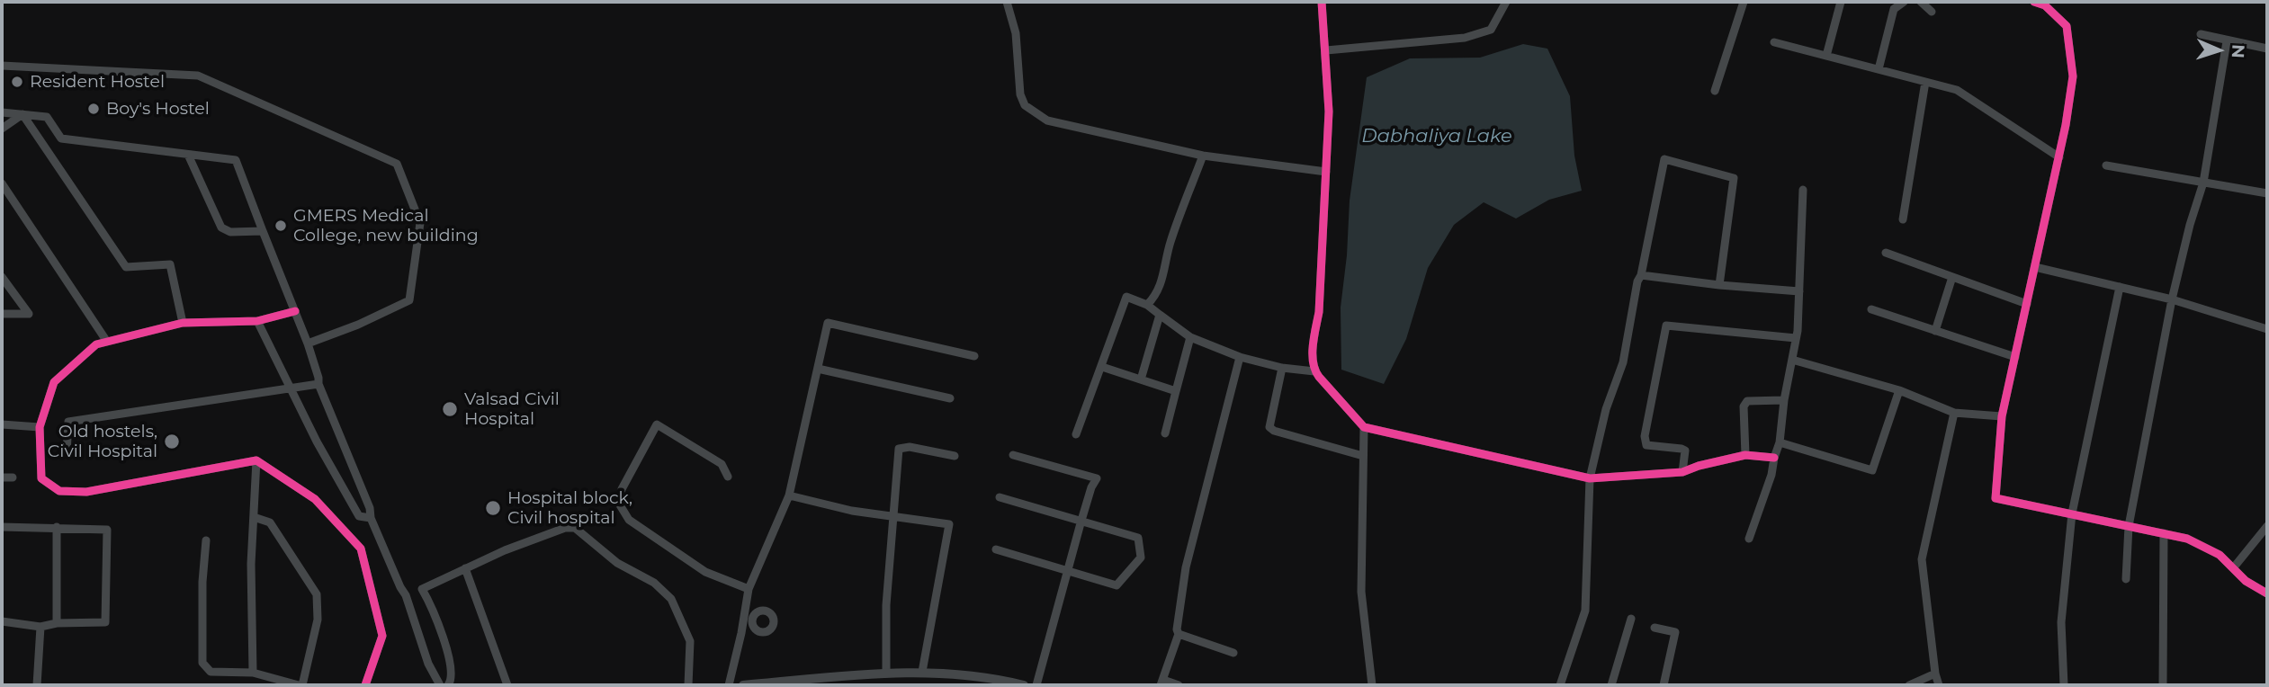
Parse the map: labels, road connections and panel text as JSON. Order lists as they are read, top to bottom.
{
  "water": ["Dabhaliya Lake"],
  "places": [
    "Resident Hostel",
    "Boy's Hostel",
    "GMERS Medical College, new building",
    "Valsad Civil Hospital",
    "Old hostels, Civil Hospital",
    "Hospital block, Civil hospital"
  ],
  "north": "right"
}
